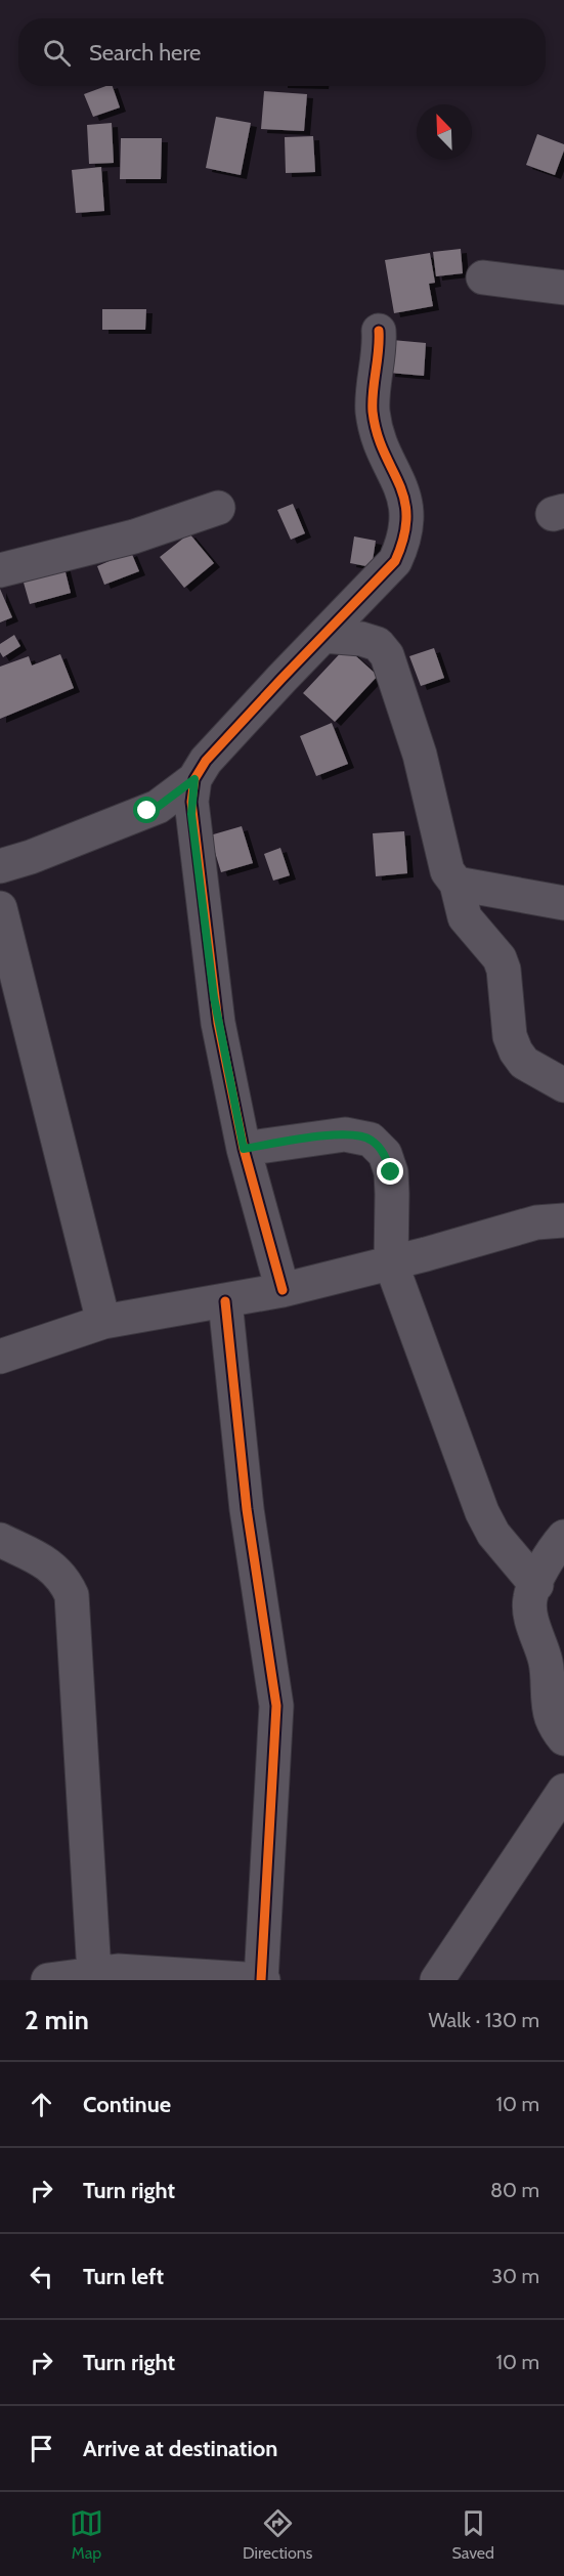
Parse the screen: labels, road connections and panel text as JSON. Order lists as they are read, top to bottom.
{
  "north": "top left",
  "page": {
    "search": "Search here",
    "heading": ["2 min", "Walk · 130 m"],
    "list": [
      ["Continue", "10 m"],
      ["Turn right", "80 m"],
      ["Turn left", "30 m"],
      ["Turn right", "10 m"],
      "Arrive at destination"
    ],
    "nav": ["Map", "Directions", "Saved"]
  }
}
